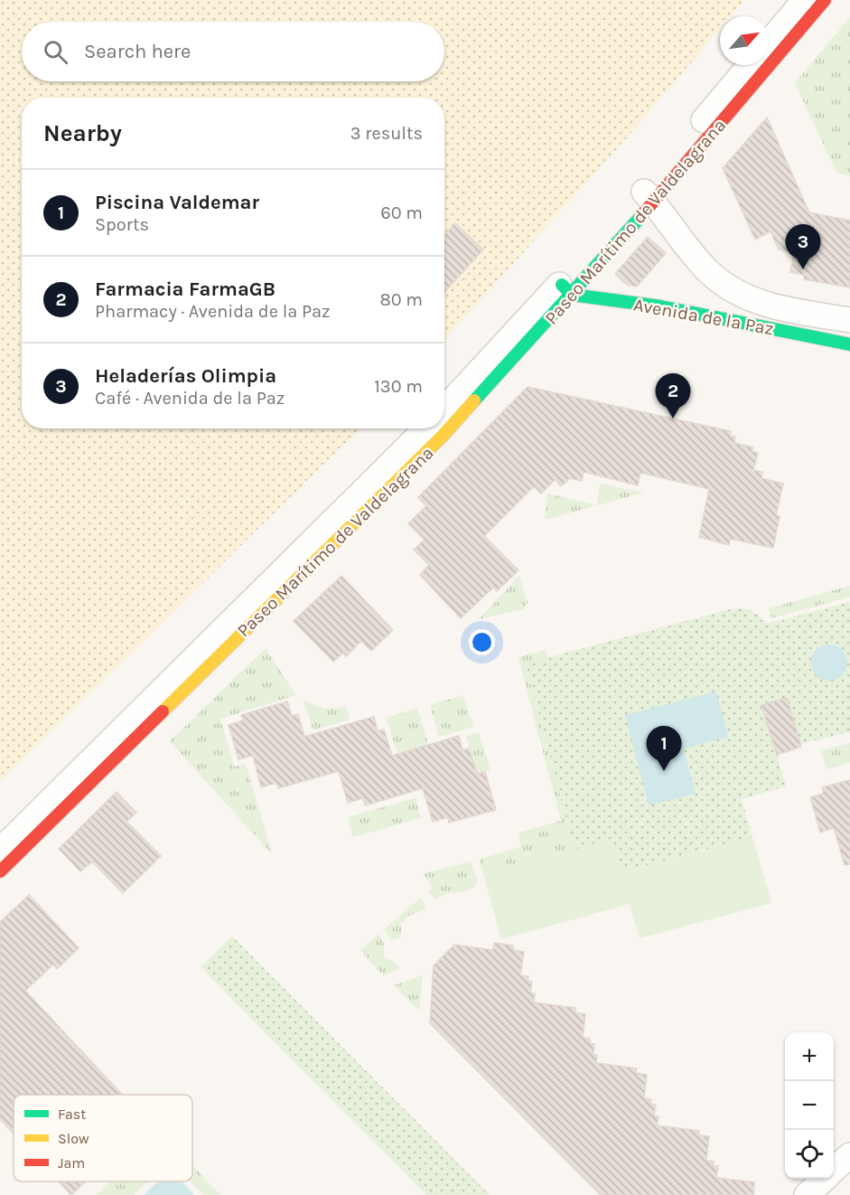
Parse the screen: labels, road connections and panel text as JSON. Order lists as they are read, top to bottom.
{
  "streets": {
    "street": ["Paseo Marítimo de Valdelagrana", "Avenida de la Paz"]
  },
  "crossings": [
    ["Paseo Marítimo de Valdelagrana", "Avenida de la Paz"]
  ],
  "legend": ["Fast", "Slow", "Jam"],
  "north": "top right",
  "page": {
    "search": "Search here",
    "heading": ["Nearby", "3 results"],
    "list": [
      {
        "mark": "1",
        "name": "Piscina Valdemar",
        "note": "Sports",
        "value": "60 m"
      },
      {
        "mark": "2",
        "name": "Farmacia FarmaGB",
        "note": "Pharmacy · Avenida de la Paz",
        "value": "80 m"
      },
      {
        "mark": "3",
        "name": "Heladerías Olimpia",
        "note": "Café · Avenida de la Paz",
        "value": "130 m"
      }
    ],
    "pins": ["3", "2", "1"],
    "map_buttons": ["+", "−"]
  }
}
